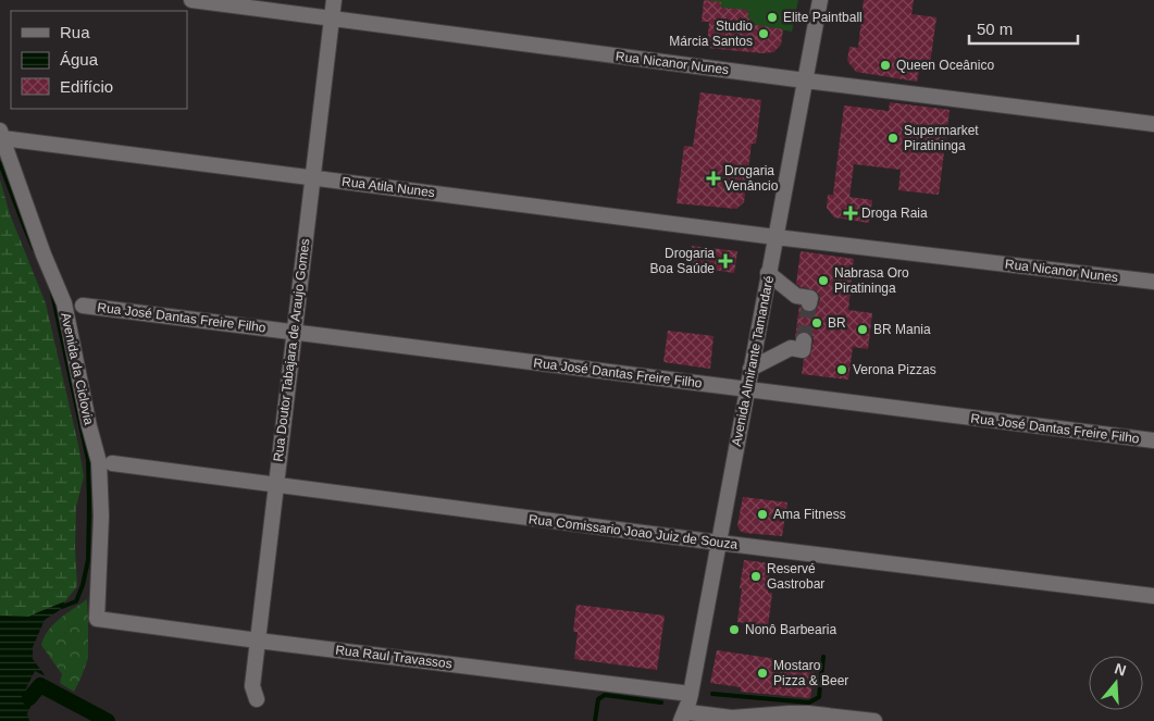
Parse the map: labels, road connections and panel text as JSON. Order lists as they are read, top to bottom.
{
  "streets": {
    "street": [
      "Rua Nicanor Nunes",
      "Rua Atila Nunes",
      "Rua José Dantas Freire Filho",
      "Rua Doutor Tabajara de Araujo Gomes",
      "Avenida Almirante Tamandaré",
      "Avenida da Ciclovia",
      "Rua Comissario Joao Juiz de Souza",
      "Rua Raul Travassos"
    ]
  },
  "crossings": [
    ["Rua Nicanor Nunes", "Rua Atila Nunes"],
    ["Rua Nicanor Nunes", "Rua Doutor Tabajara de Araujo Gomes"],
    ["Rua Nicanor Nunes", "Avenida Almirante Tamandaré"],
    ["Rua Atila Nunes", "Rua Doutor Tabajara de Araujo Gomes"],
    ["Rua Atila Nunes", "Avenida Almirante Tamandaré"],
    ["Rua Atila Nunes", "Avenida da Ciclovia"],
    ["Rua José Dantas Freire Filho", "Rua Doutor Tabajara de Araujo Gomes"],
    ["Rua José Dantas Freire Filho", "Avenida Almirante Tamandaré"],
    ["Rua Doutor Tabajara de Araujo Gomes", "Rua Comissario Joao Juiz de Souza"],
    ["Rua Doutor Tabajara de Araujo Gomes", "Rua Raul Travassos"],
    ["Avenida Almirante Tamandaré", "Rua Comissario Joao Juiz de Souza"],
    ["Avenida Almirante Tamandaré", "Rua Raul Travassos"],
    ["Avenida da Ciclovia", "Rua Raul Travassos"]
  ],
  "places": {
    "other": [
      "Elite Paintball",
      "Studio Márcia Santos",
      "Queen Oceânico",
      "Supermarket Piratininga",
      "Nabrasa Oro Piratininga",
      "BR",
      "BR Mania",
      "Verona Pizzas",
      "Ama Fitness",
      "Reservé Gastrobar",
      "Nonô Barbearia",
      "Mostaro Pizza & Beer"
    ],
    "health": ["Drogaria Venâncio", "Droga Raia", "Drogaria Boa Saúde"]
  },
  "legend": ["Rua", "Água", "Edifício"],
  "scale_bar": "50 m",
  "north": "top"
}
